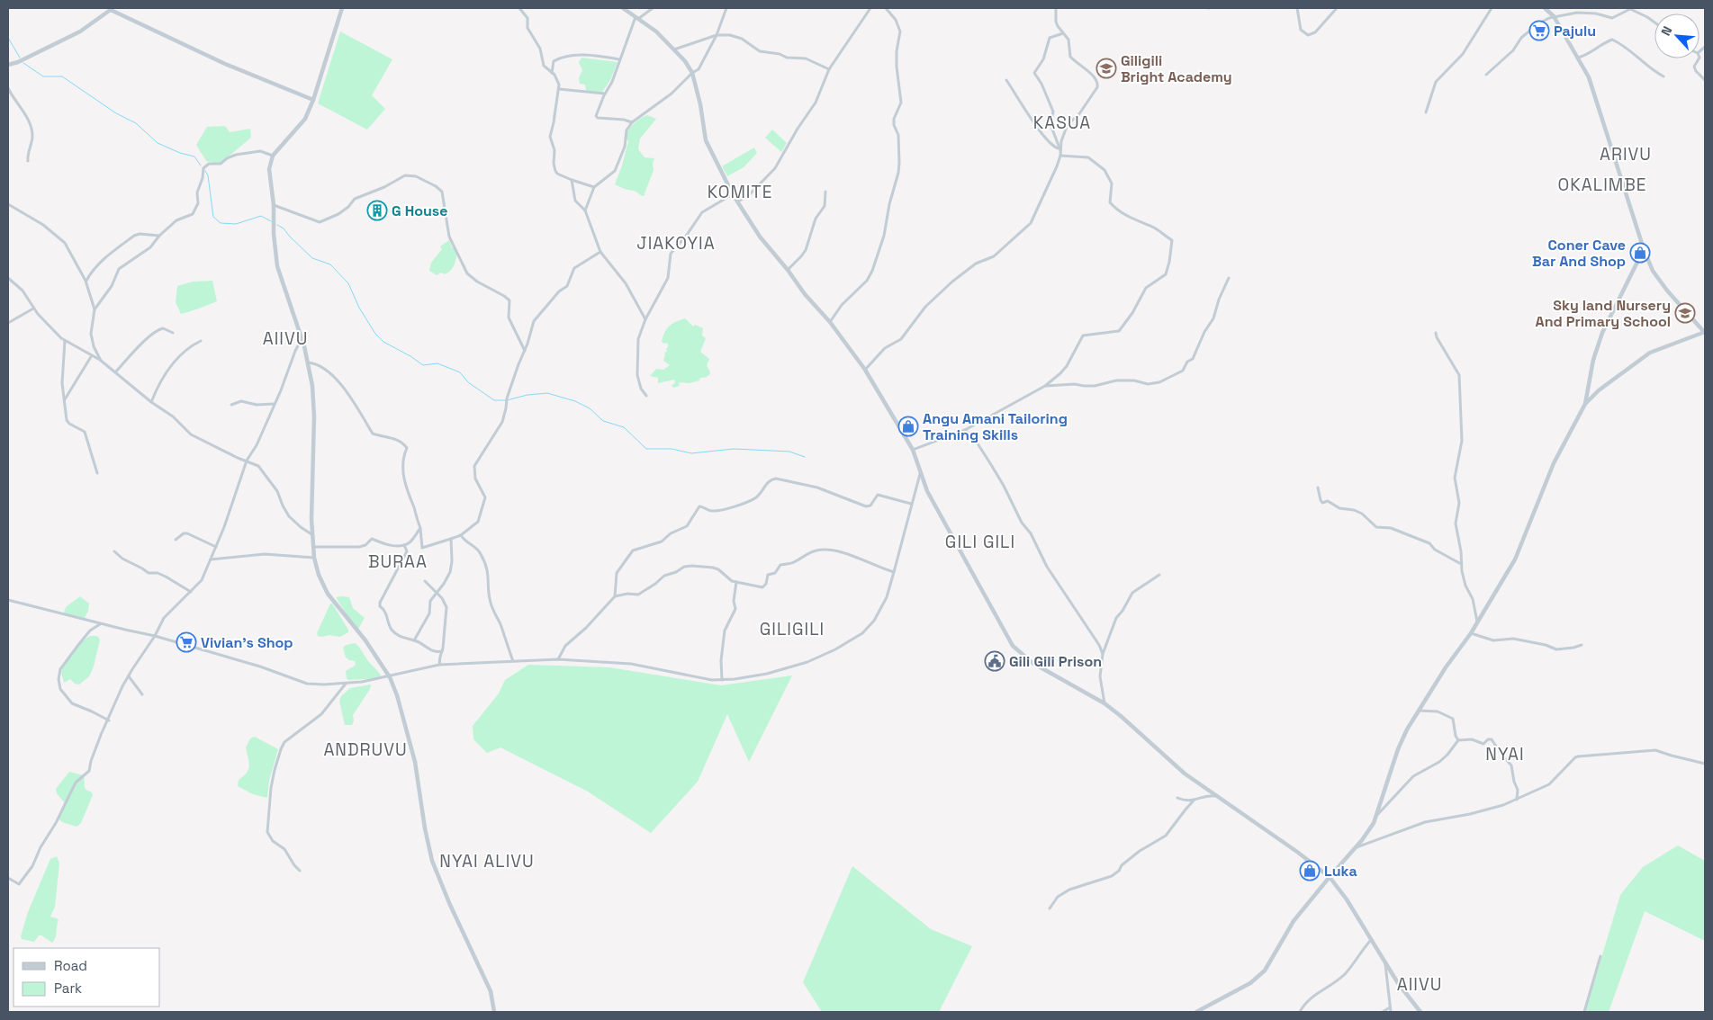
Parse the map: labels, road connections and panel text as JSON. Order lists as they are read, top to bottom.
{
  "districts": [
    "KASUA",
    "ARIVU",
    "OKALIMBE",
    "KOMITE",
    "JIAKOYIA",
    "AIIVU",
    "GILI GILI",
    "BURAA",
    "GILIGILI",
    "ANDRUVU",
    "NYAI",
    "NYAI ALIVU",
    "AIIVU"
  ],
  "places": {
    "supermarket": ["Pajulu", "Vivian's Shop"],
    "school or university": ["Giligili Bright Academy", "Sky land Nursery And Primary School"],
    "building": ["G House"],
    "shop": ["Coner Cave Bar And Shop", "Angu Amani Tailoring Training Skills", "Luka"],
    "public building": ["Gili Gili Prison"]
  },
  "legend": ["Road", "Park"],
  "north": "top left"
}
